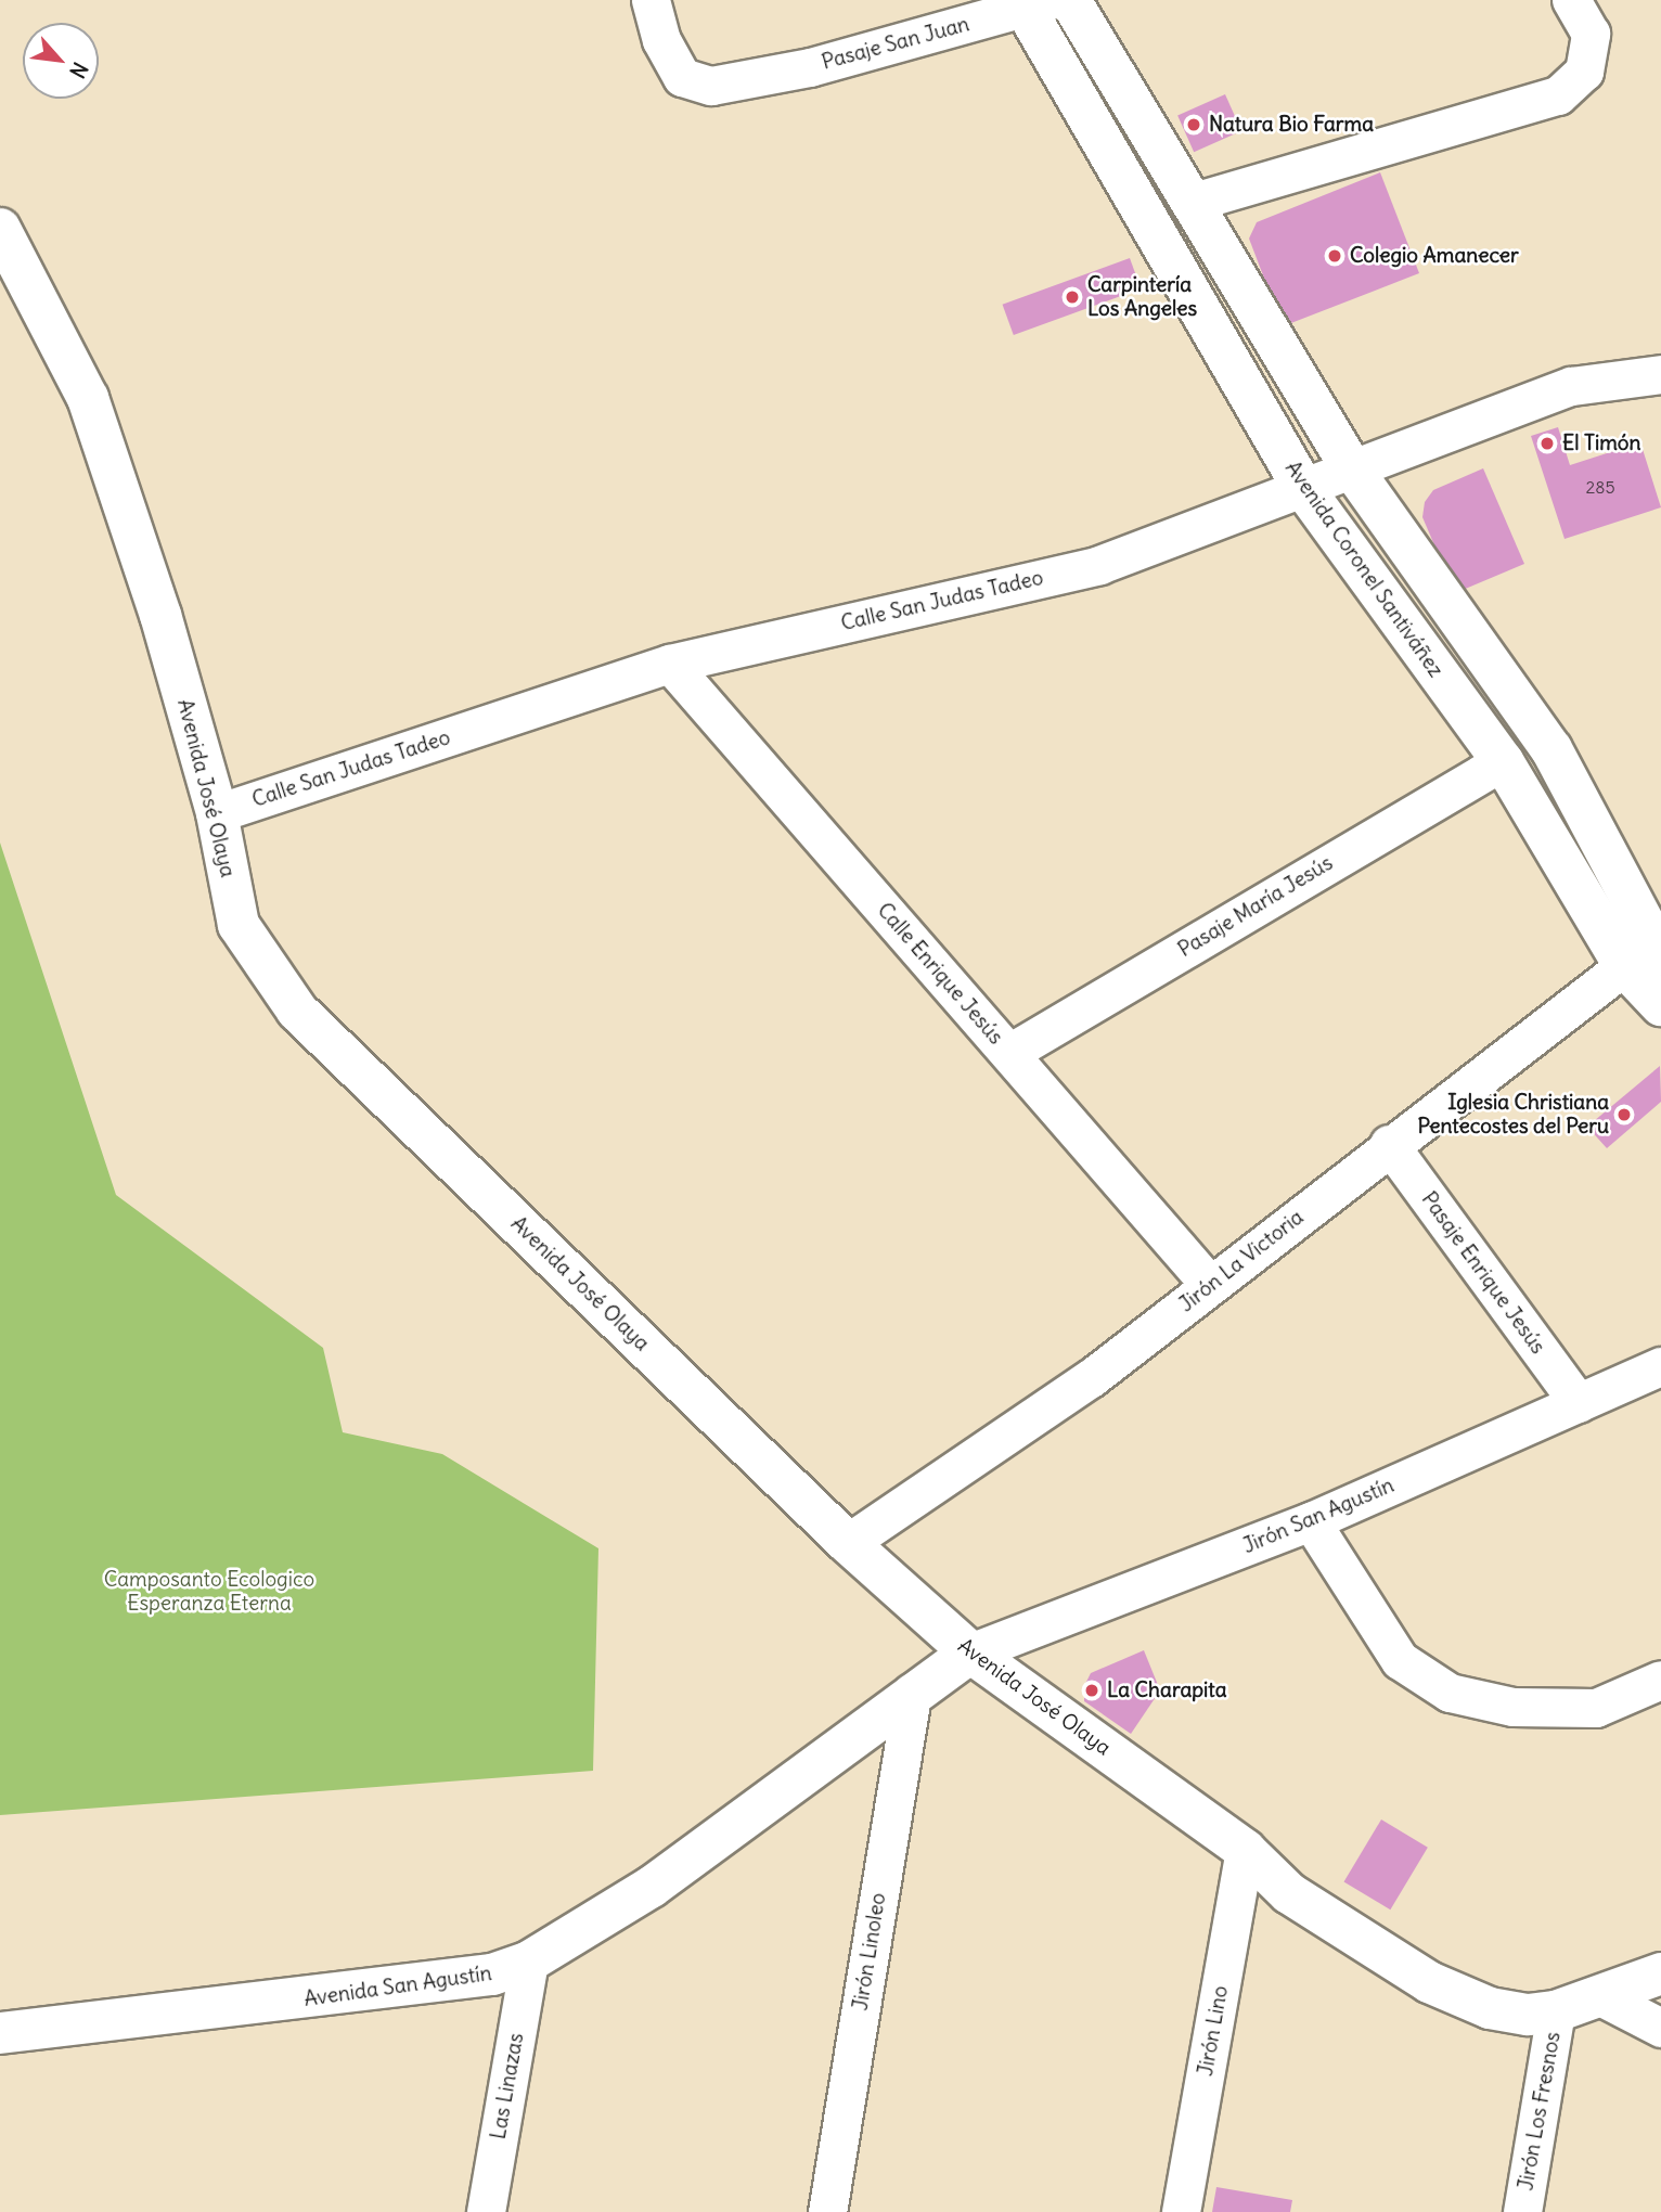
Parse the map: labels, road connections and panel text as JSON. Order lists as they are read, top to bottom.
{
  "streets": {
    "street": [
      "Pasaje San Juan",
      "Avenida Coronel Santiváñez",
      "Calle San Judas Tadeo",
      "Avenida José Olaya",
      "Pasaje María Jesús",
      "Calle Enrique Jesús",
      "Jirón La Victoria",
      "Pasaje Enrique Jesús",
      "Jirón San Agustín",
      "Jirón Linoleo",
      "Avenida San Agustín",
      "Jirón Lino",
      "Las Linazas",
      "Jirón Los Fresnos"
    ]
  },
  "crossings": [
    ["Pasaje San Juan", "Avenida Coronel Santiváñez"],
    ["Avenida Coronel Santiváñez", "Calle San Judas Tadeo"],
    ["Avenida Coronel Santiváñez", "Pasaje María Jesús"],
    ["Avenida Coronel Santiváñez", "Jirón La Victoria"],
    ["Calle San Judas Tadeo", "Avenida José Olaya"],
    ["Calle San Judas Tadeo", "Calle Enrique Jesús"],
    ["Avenida José Olaya", "Jirón La Victoria"],
    ["Avenida José Olaya", "Jirón San Agustín"],
    ["Avenida José Olaya", "Avenida San Agustín"],
    ["Avenida José Olaya", "Jirón Lino"],
    ["Avenida José Olaya", "Jirón Los Fresnos"],
    ["Pasaje María Jesús", "Calle Enrique Jesús"],
    ["Calle Enrique Jesús", "Jirón La Victoria"],
    ["Jirón La Victoria", "Pasaje Enrique Jesús"],
    ["Pasaje Enrique Jesús", "Jirón San Agustín"],
    ["Jirón San Agustín", "Avenida San Agustín"],
    ["Jirón Linoleo", "Avenida San Agustín"],
    ["Avenida San Agustín", "Las Linazas"]
  ],
  "parks": ["Camposanto Ecologico Esperanza Eterna"],
  "places": [
    "Natura Bio Farma",
    "Colegio Amanecer",
    "Carpintería Los Angeles",
    "El Timón",
    "Iglesia Christiana Pentecostes del Peru",
    "La Charapita"
  ],
  "house_numbers": ["285"],
  "north": "bottom right"
}
